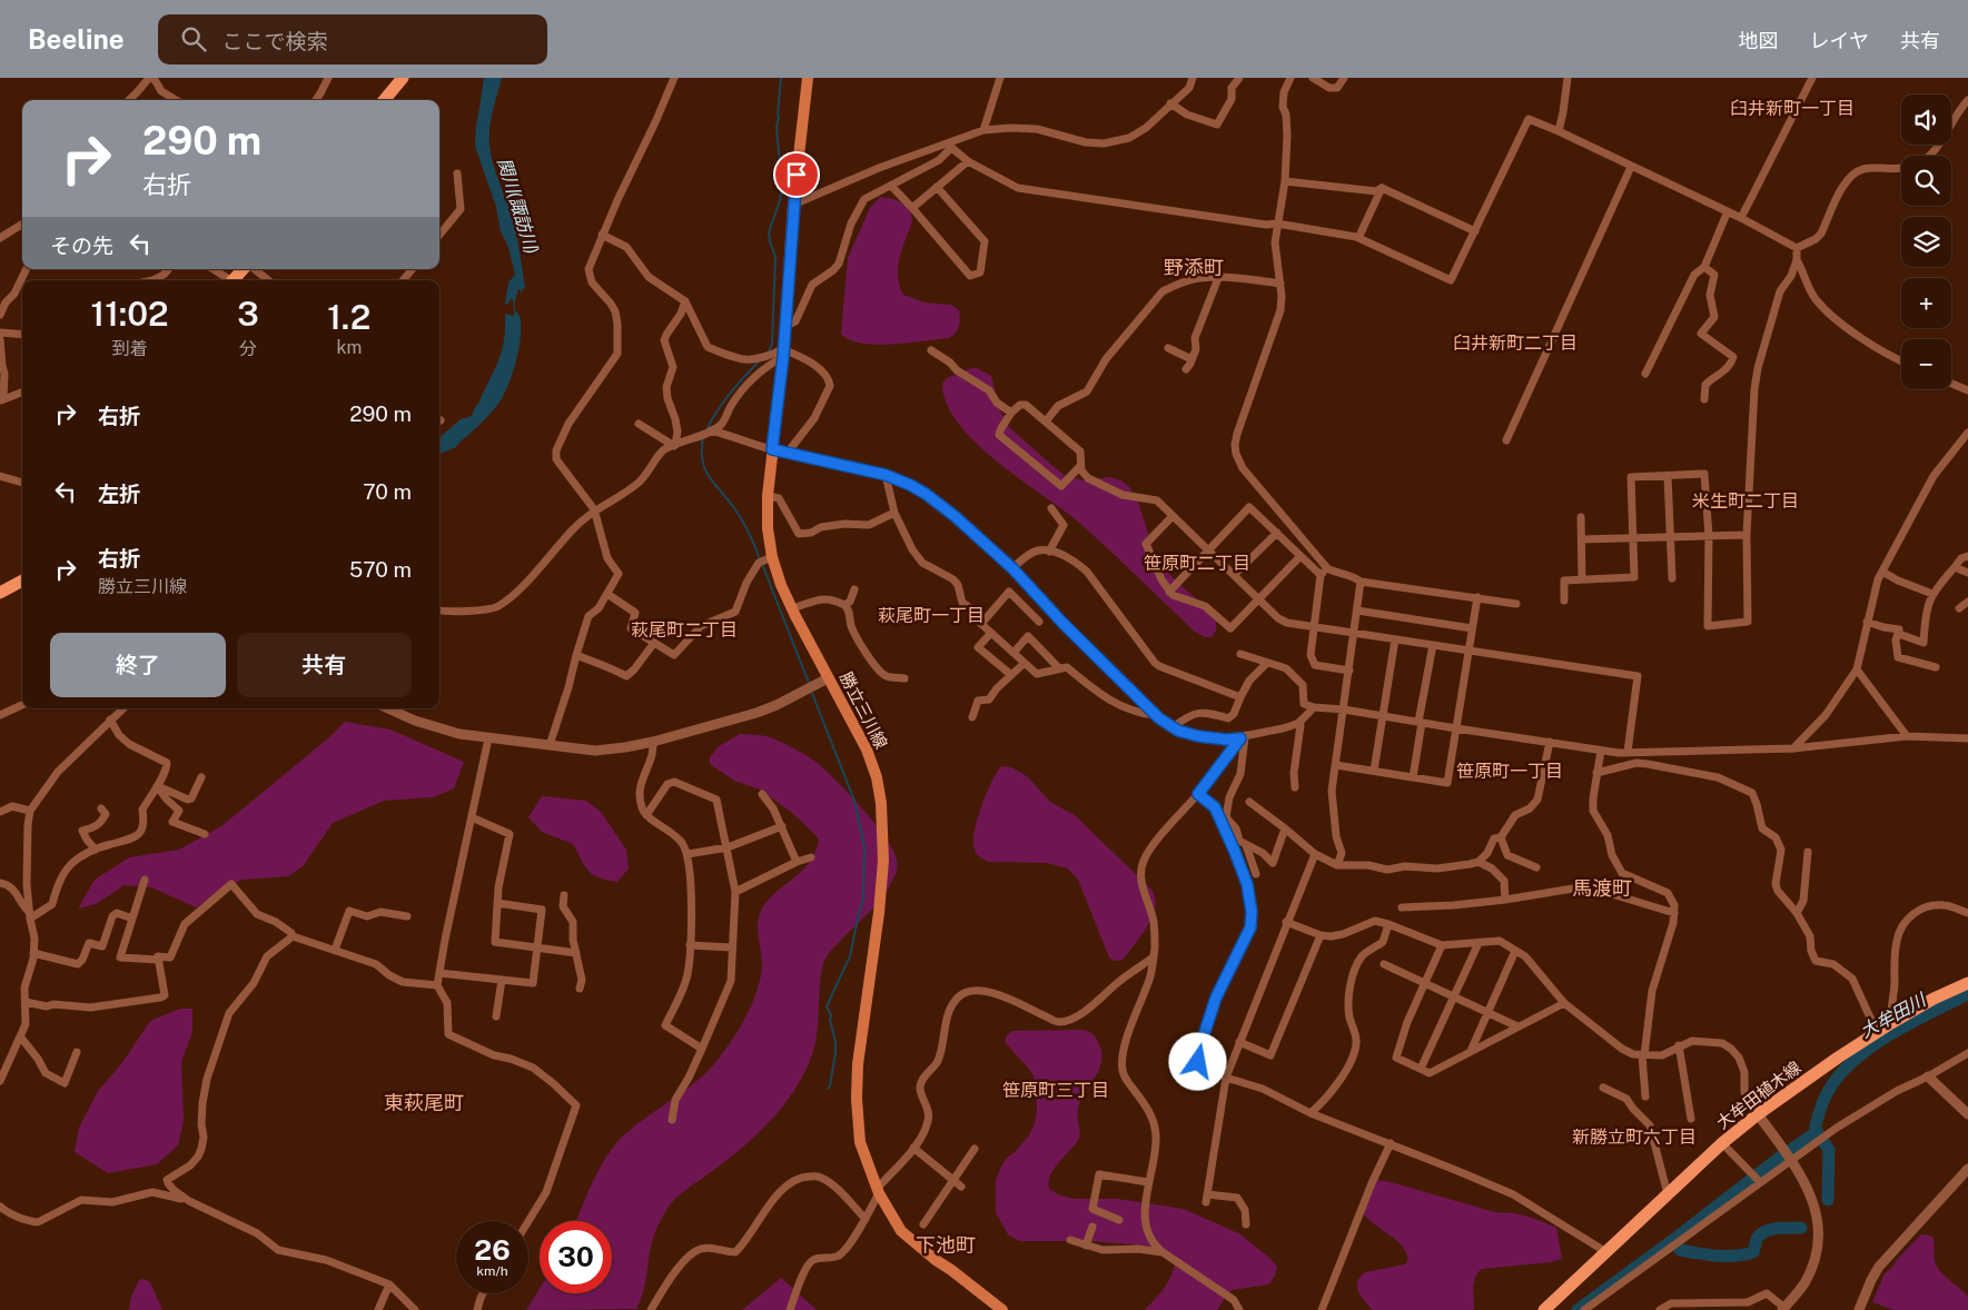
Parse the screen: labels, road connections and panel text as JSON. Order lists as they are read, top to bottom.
{
  "streets": {
    "main road": ["勝立三川線", "大牟田植木線"]
  },
  "districts": [
    "臼井新町一丁目",
    "野添町",
    "臼井新町二丁目",
    "米生町二丁目",
    "笹原町二丁目",
    "萩尾町一丁目",
    "萩尾町二丁目",
    "笹原町一丁目",
    "馬渡町",
    "笹原町三丁目",
    "東萩尾町",
    "新勝立町六丁目",
    "下池町"
  ],
  "water": ["関川(諏訪川)", "大牟田川"],
  "page": {
    "header": "Beeline",
    "search": "ここで検索",
    "nav": ["地図", "レイヤ", "共有"],
    "map_buttons": ["+", "−"],
    "turn": ["290 m", "右折"],
    "then": "その先",
    "eta": [
      "11:02",
      "到着",
      "3",
      "分",
      "1.2",
      "km"
    ],
    "list": [
      {
        "name": "右折",
        "value": "290 m"
      },
      {
        "name": "左折",
        "value": "70 m"
      },
      {
        "name": "右折",
        "note": "勝立三川線",
        "value": "570 m"
      }
    ],
    "buttons": ["終了", "共有"],
    "speed": "26 km/h",
    "limit": "30"
  }
}
